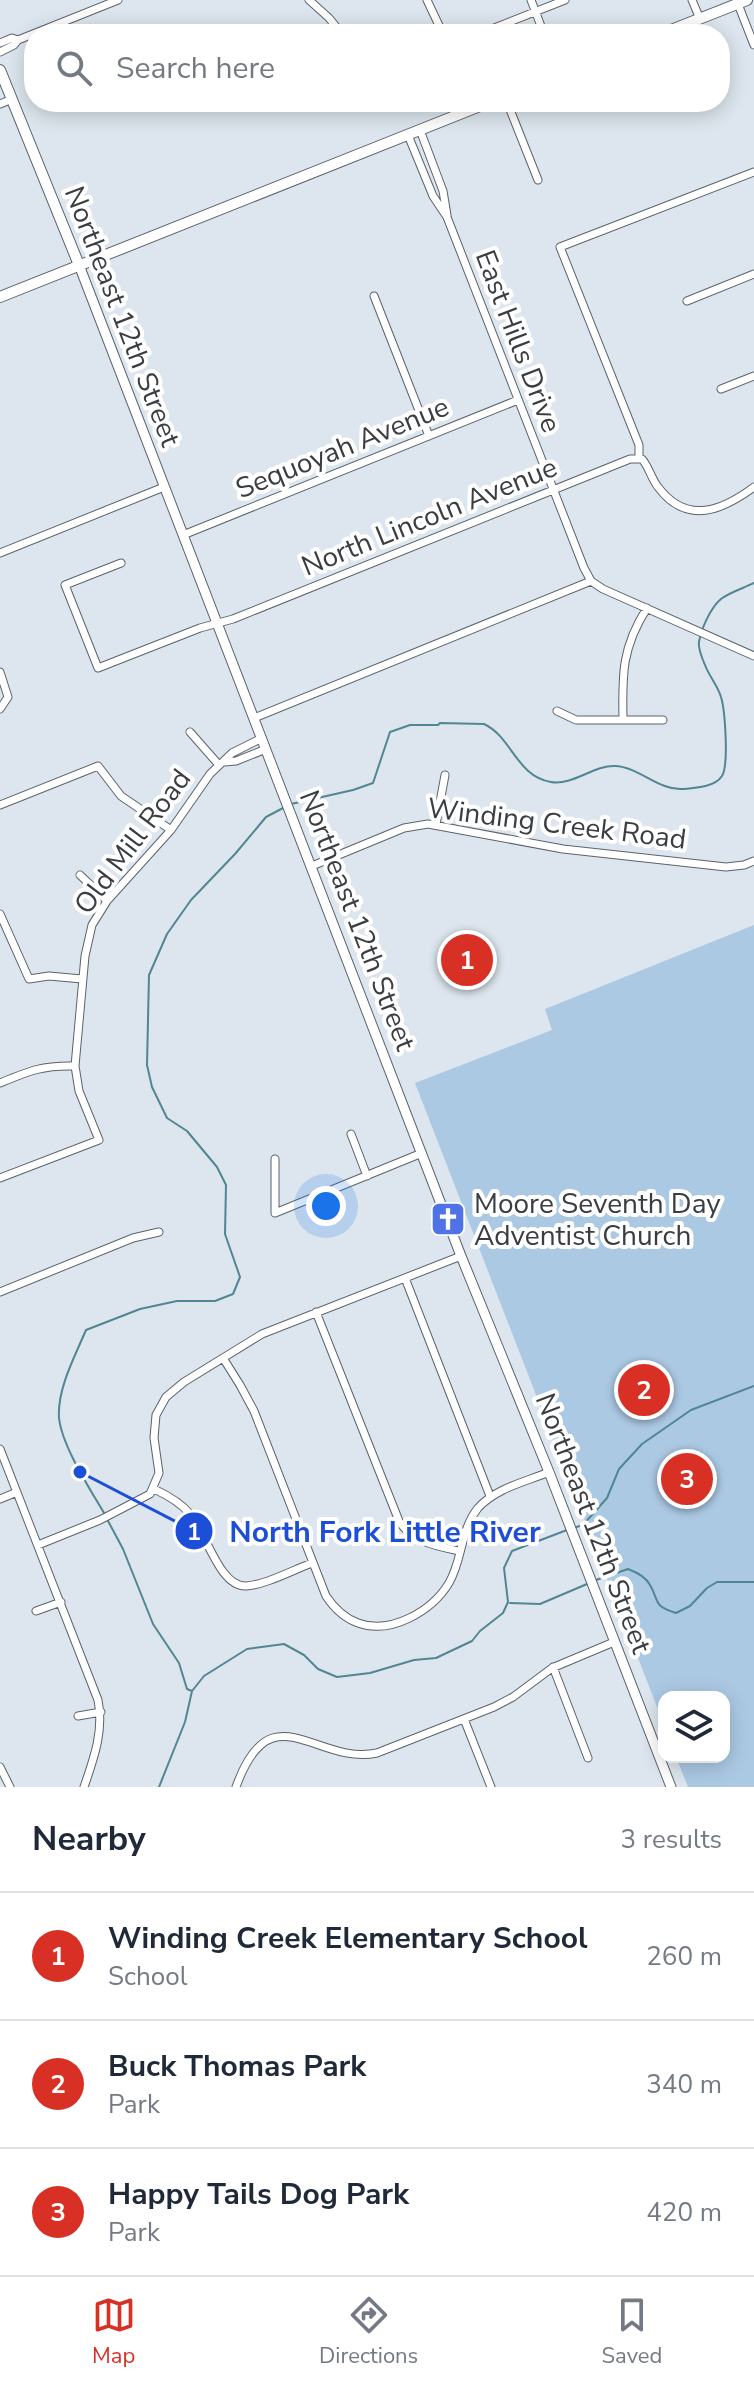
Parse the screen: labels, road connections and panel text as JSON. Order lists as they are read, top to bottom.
{
  "streets": {
    "main road": ["Northeast 12th Street"],
    "street": [
      "East Hills Drive",
      "Sequoyah Avenue",
      "North Lincoln Avenue",
      "Winding Creek Road",
      "Old Mill Road"
    ]
  },
  "crossings": [
    ["Northeast 12th Street", "Sequoyah Avenue"],
    ["Northeast 12th Street", "North Lincoln Avenue"],
    ["Northeast 12th Street", "Winding Creek Road"],
    ["Northeast 12th Street", "Old Mill Road"],
    ["East Hills Drive", "Sequoyah Avenue"],
    ["East Hills Drive", "North Lincoln Avenue"]
  ],
  "places": {
    "church": ["Moore Seventh Day Adventist Church"],
    "other": ["North Fork Little River"]
  },
  "page": {
    "search": "Search here",
    "pins": ["1", "2", "3"],
    "heading": ["Nearby", "3 results"],
    "list": [
      {
        "mark": "1",
        "name": "Winding Creek Elementary School",
        "note": "School",
        "value": "260 m"
      },
      {
        "mark": "2",
        "name": "Buck Thomas Park",
        "note": "Park",
        "value": "340 m"
      },
      {
        "mark": "3",
        "name": "Happy Tails Dog Park",
        "note": "Park",
        "value": "420 m"
      }
    ],
    "nav": ["Map", "Directions", "Saved"]
  }
}
